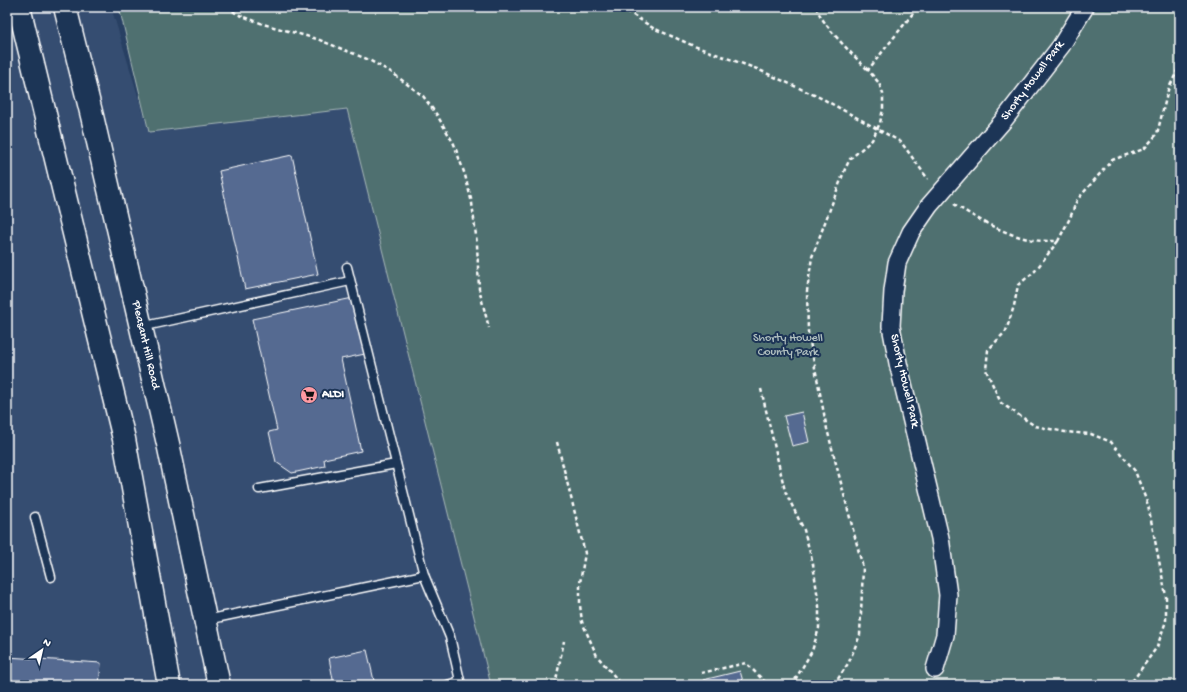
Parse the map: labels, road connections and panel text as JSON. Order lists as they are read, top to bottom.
{
  "streets": {
    "highway": ["Pleasant Hill Road"],
    "street": ["Shorty Howell Park"]
  },
  "parks": ["Shorty Howell County Park"],
  "places": {
    "supermarket": ["ALDI"]
  },
  "north": "top right"
}
